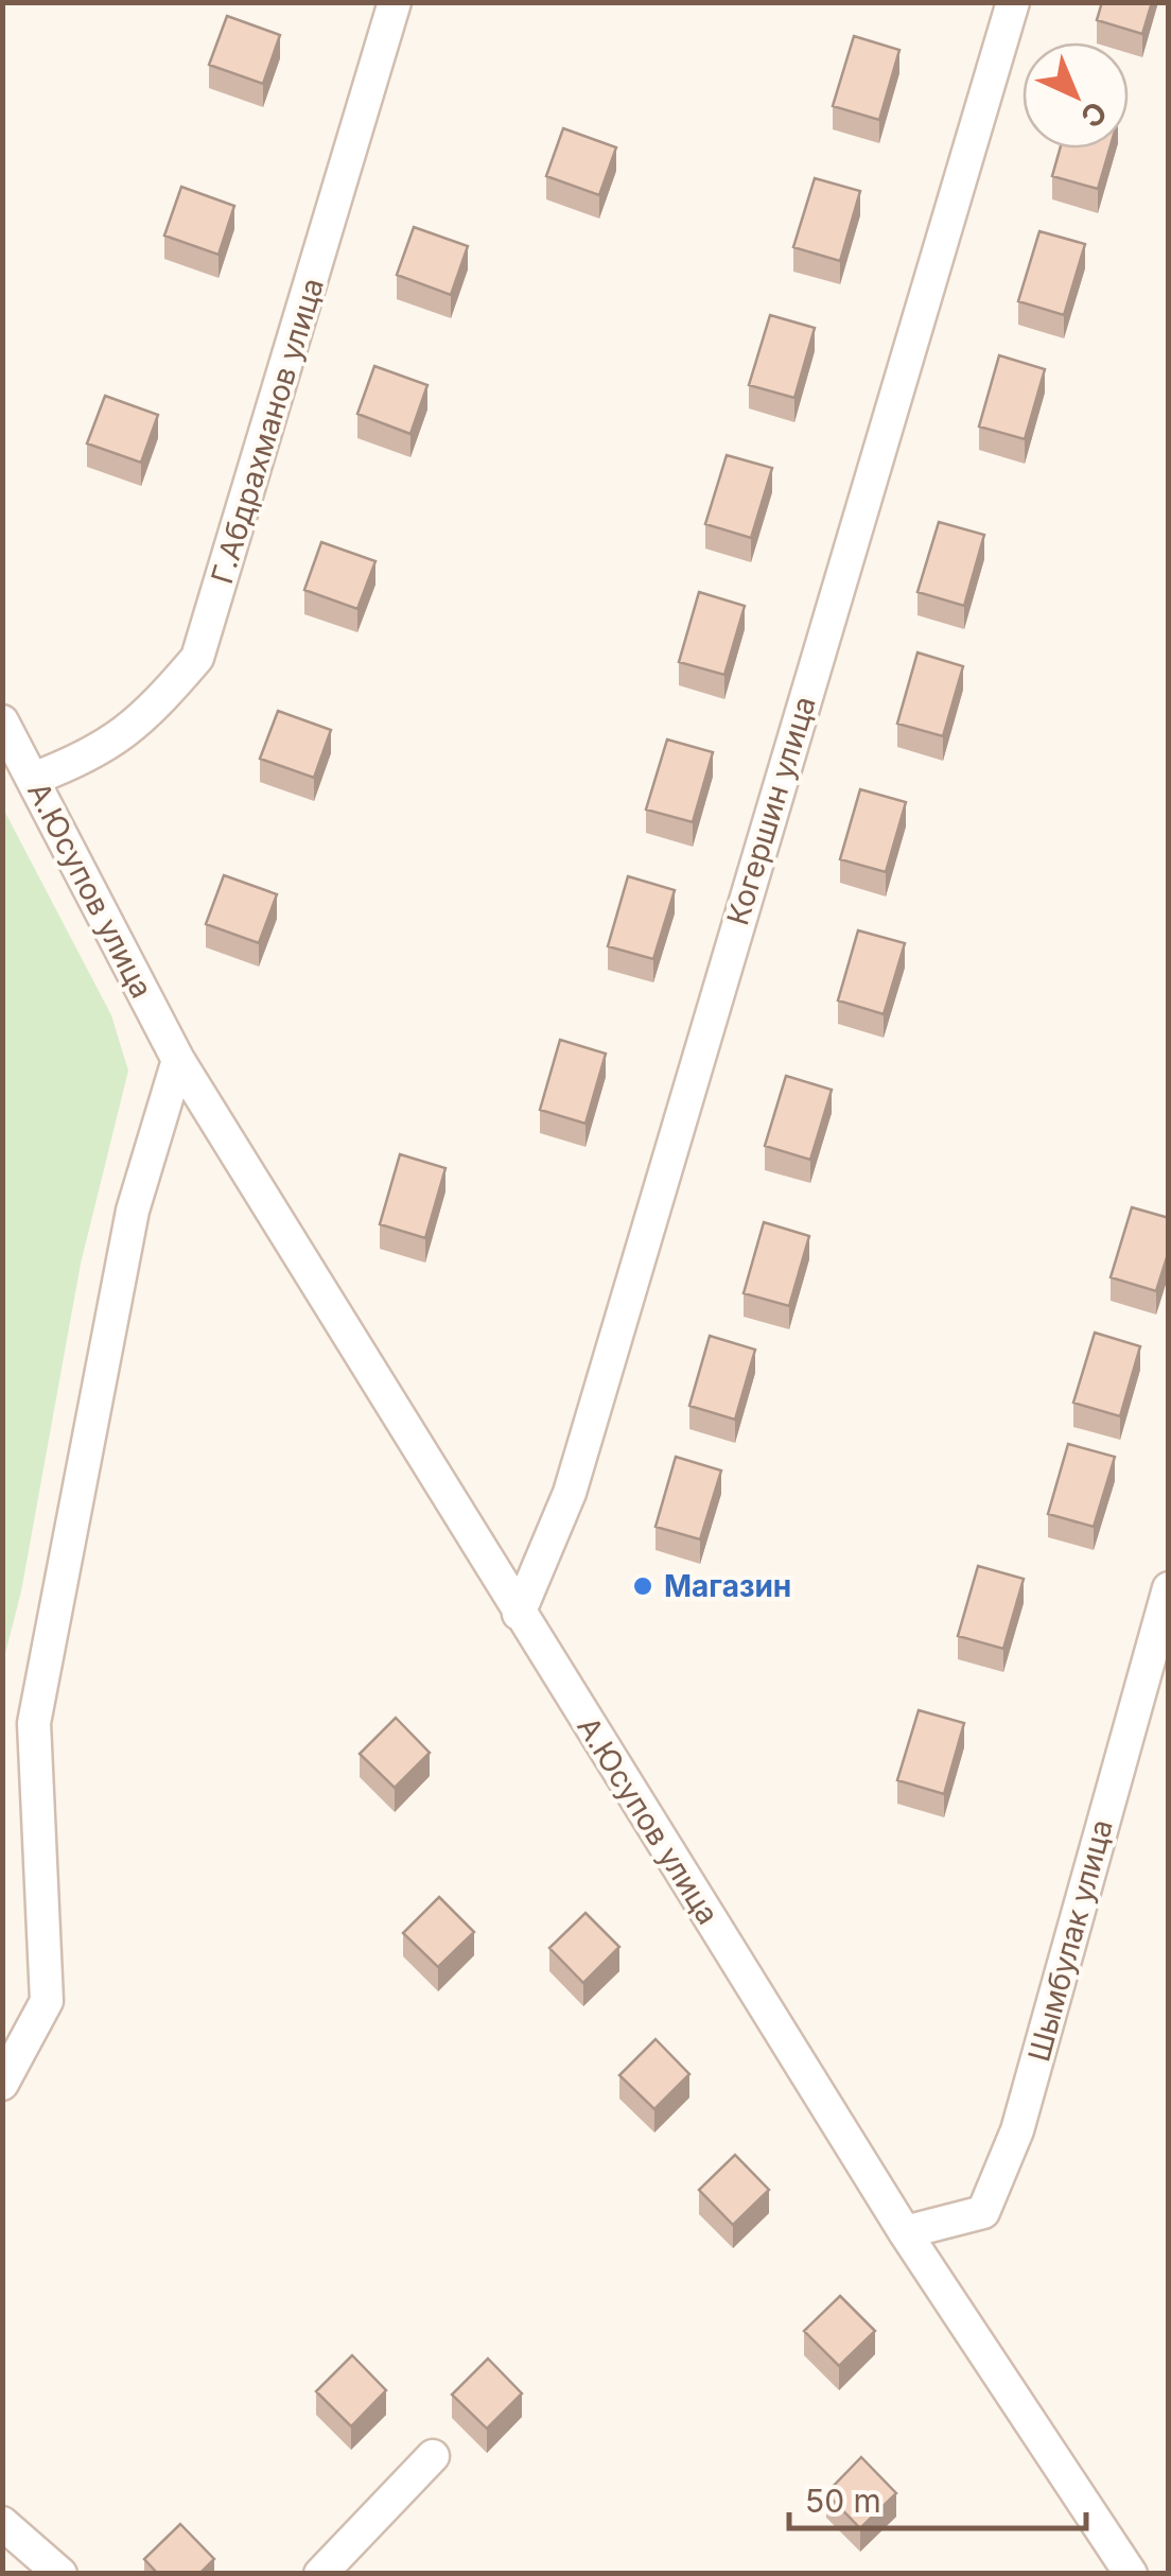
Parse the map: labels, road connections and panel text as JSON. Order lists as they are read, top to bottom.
{
  "streets": {
    "street": [
      "Г.Абдрахманов улица",
      "Когершин улица",
      "А.Юсупов улица",
      "Шымбулак улица"
    ]
  },
  "crossings": [
    ["Г.Абдрахманов улица", "А.Юсупов улица"],
    ["Когершин улица", "А.Юсупов улица"],
    ["А.Юсупов улица", "Шымбулак улица"]
  ],
  "places": ["Магазин"],
  "scale_bar": "50 m",
  "north": "bottom right"
}
